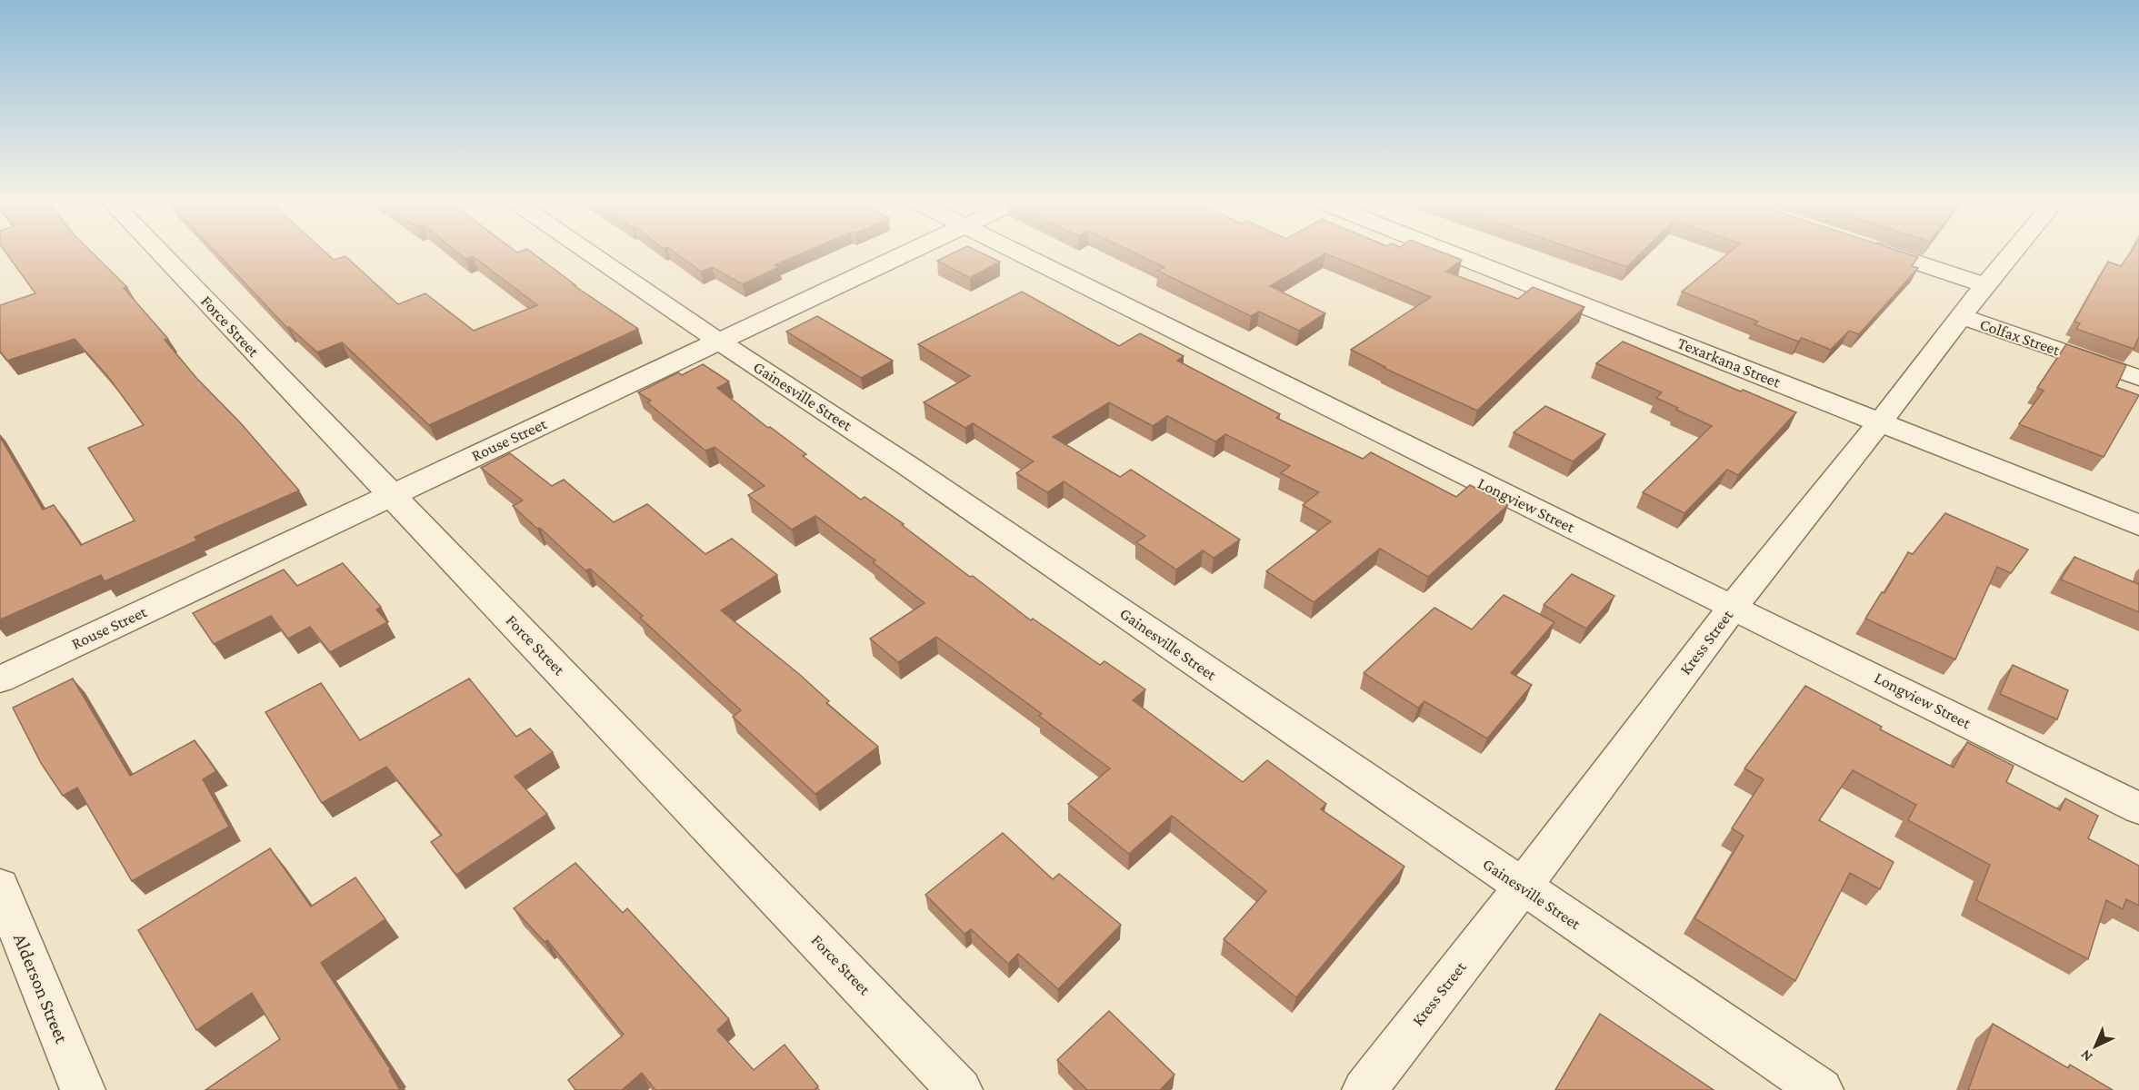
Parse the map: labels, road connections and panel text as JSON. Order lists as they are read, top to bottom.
{
  "streets": {
    "street": [
      "Force Street",
      "Colfax Street",
      "Texarkana Street",
      "Gainesville Street",
      "Rouse Street",
      "Longview Street",
      "Kress Street",
      "Alderson Street"
    ]
  },
  "crossings": [
    ["Force Street", "Rouse Street"],
    ["Colfax Street", "Kress Street"],
    ["Texarkana Street", "Kress Street"],
    ["Gainesville Street", "Rouse Street"],
    ["Gainesville Street", "Kress Street"],
    ["Longview Street", "Kress Street"]
  ],
  "north": "bottom left"
}
